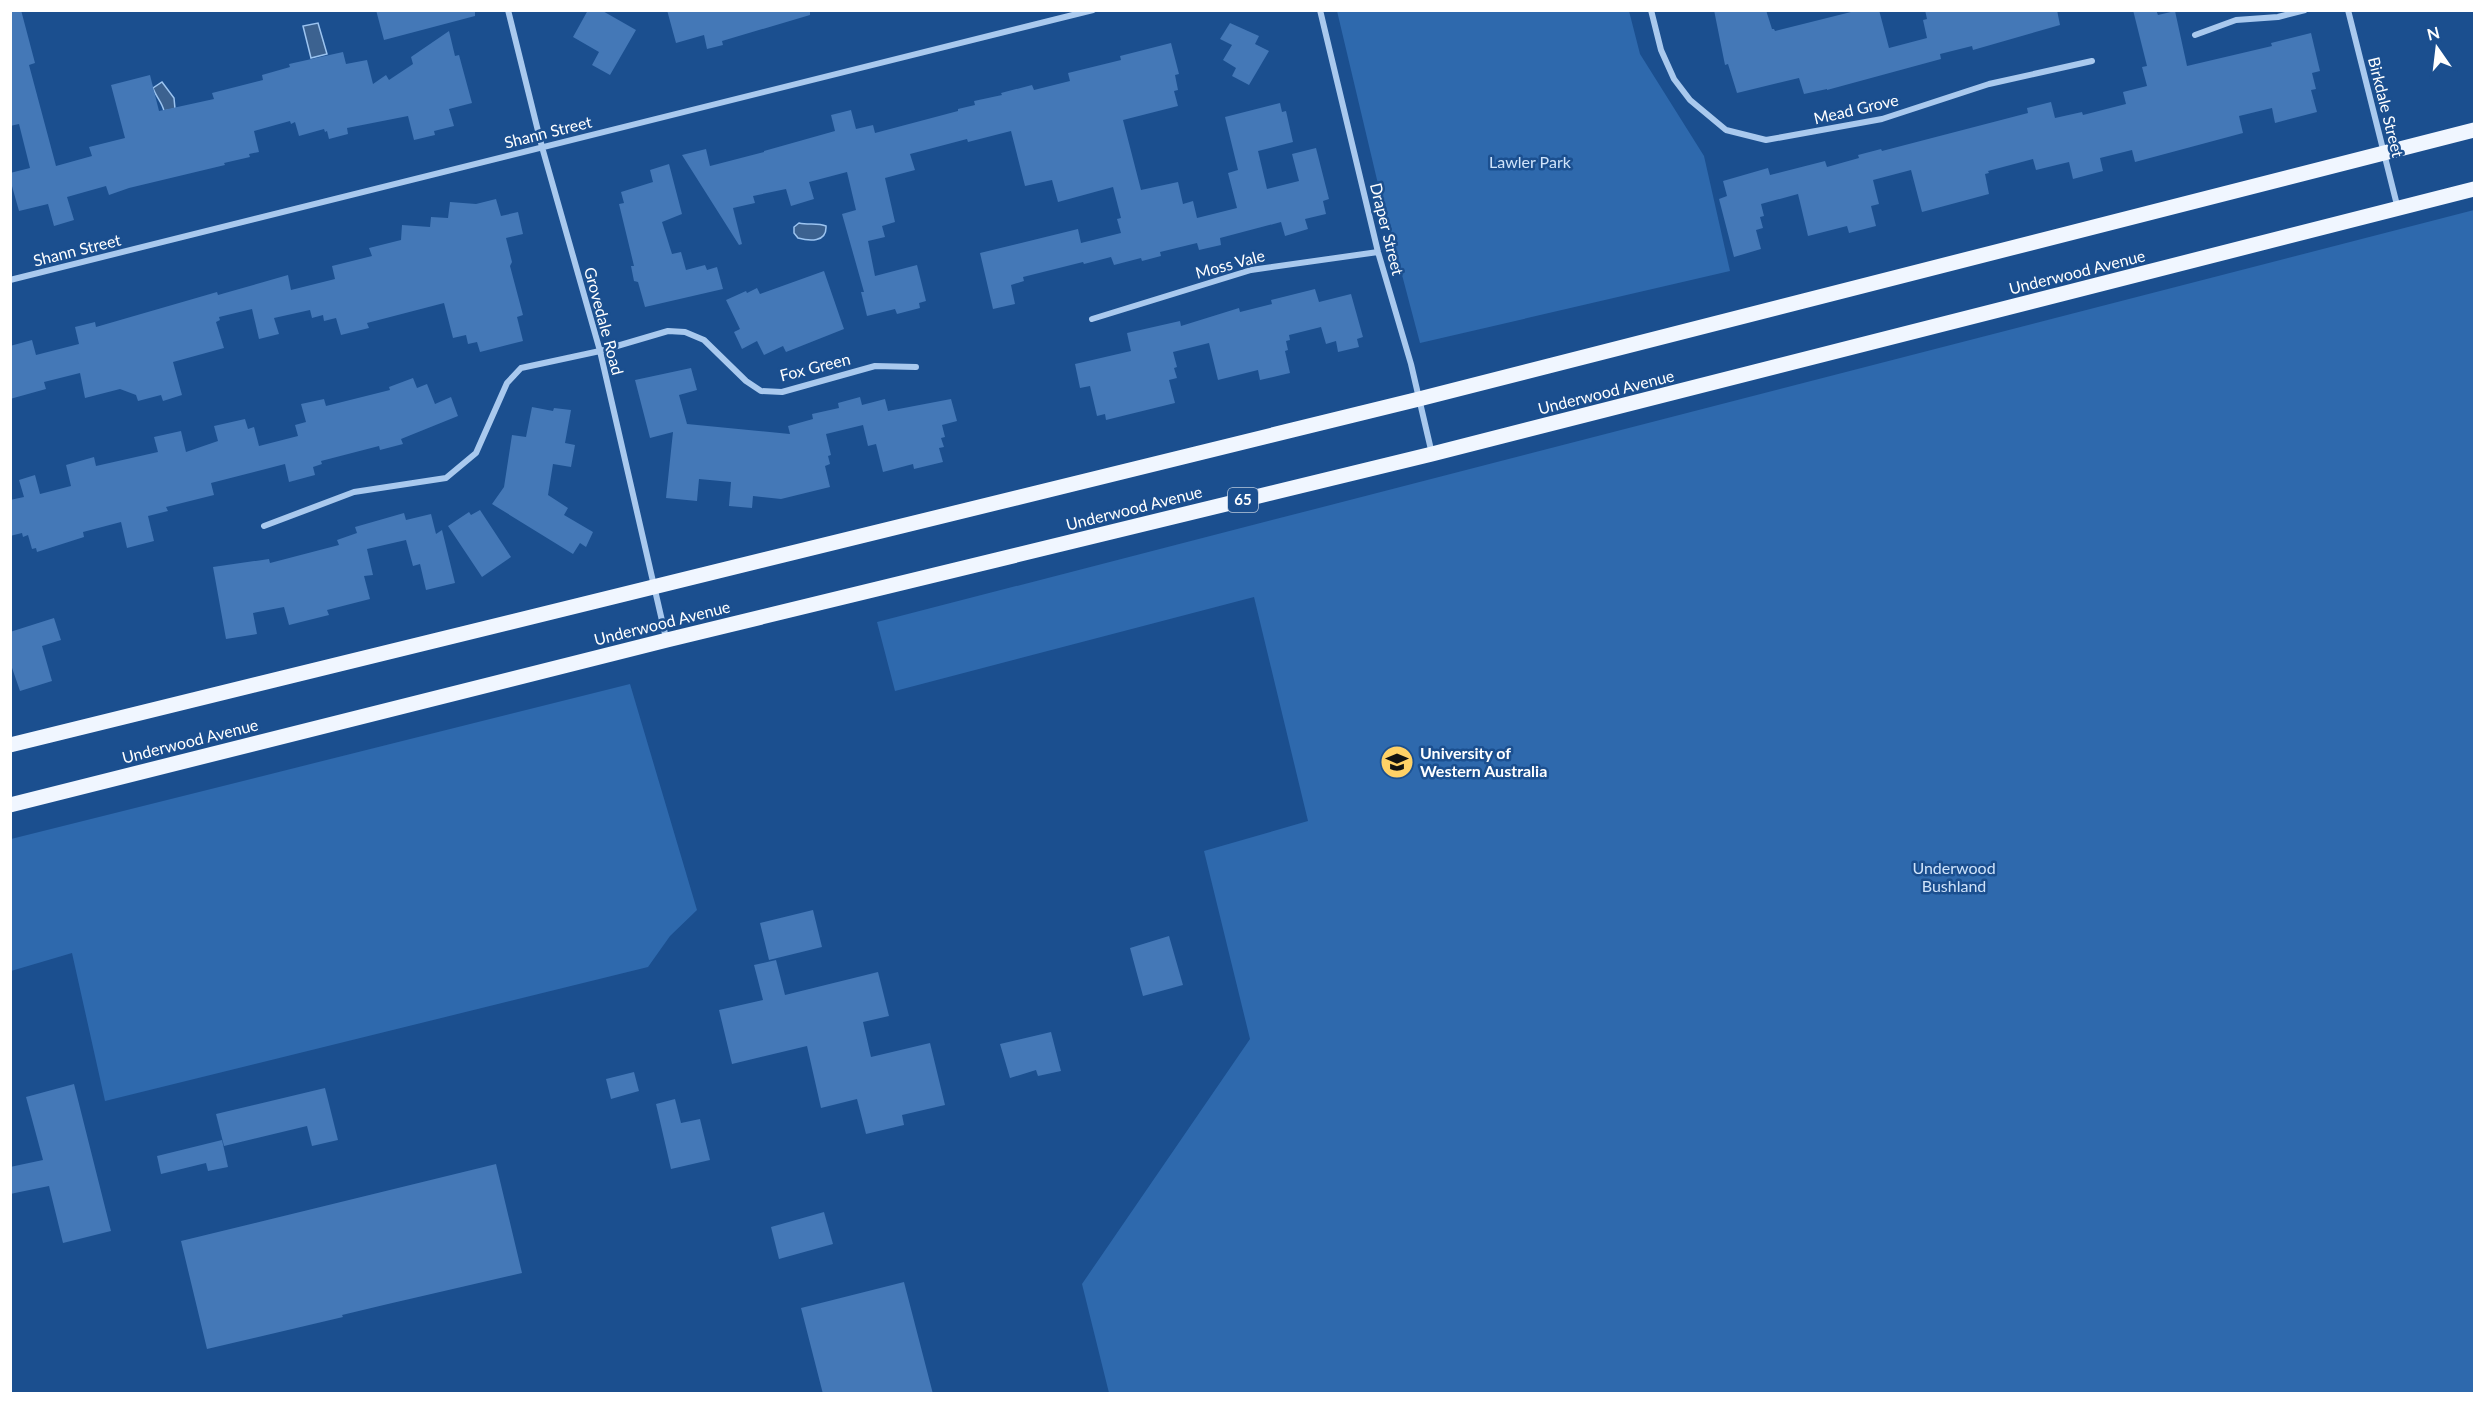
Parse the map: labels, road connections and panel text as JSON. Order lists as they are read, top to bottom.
{
  "streets": {
    "main road": ["Underwood Avenue", "65"],
    "street": [
      "Birkdale Street",
      "Mead Grove",
      "Shann Street",
      "Draper Street",
      "Moss Vale",
      "Grovedale Road",
      "Fox Green"
    ]
  },
  "crossings": [
    ["Birkdale Street", "Underwood Avenue"],
    ["Shann Street", "Grovedale Road"],
    ["Draper Street", "Moss Vale"],
    ["Draper Street", "Underwood Avenue"],
    ["Underwood Avenue", "Grovedale Road"],
    ["Grovedale Road", "Fox Green"]
  ],
  "parks": ["Lawler Park", "Underwood Bushland"],
  "places": {
    "school or university": ["University of Western Australia"]
  },
  "north": "top"
}
